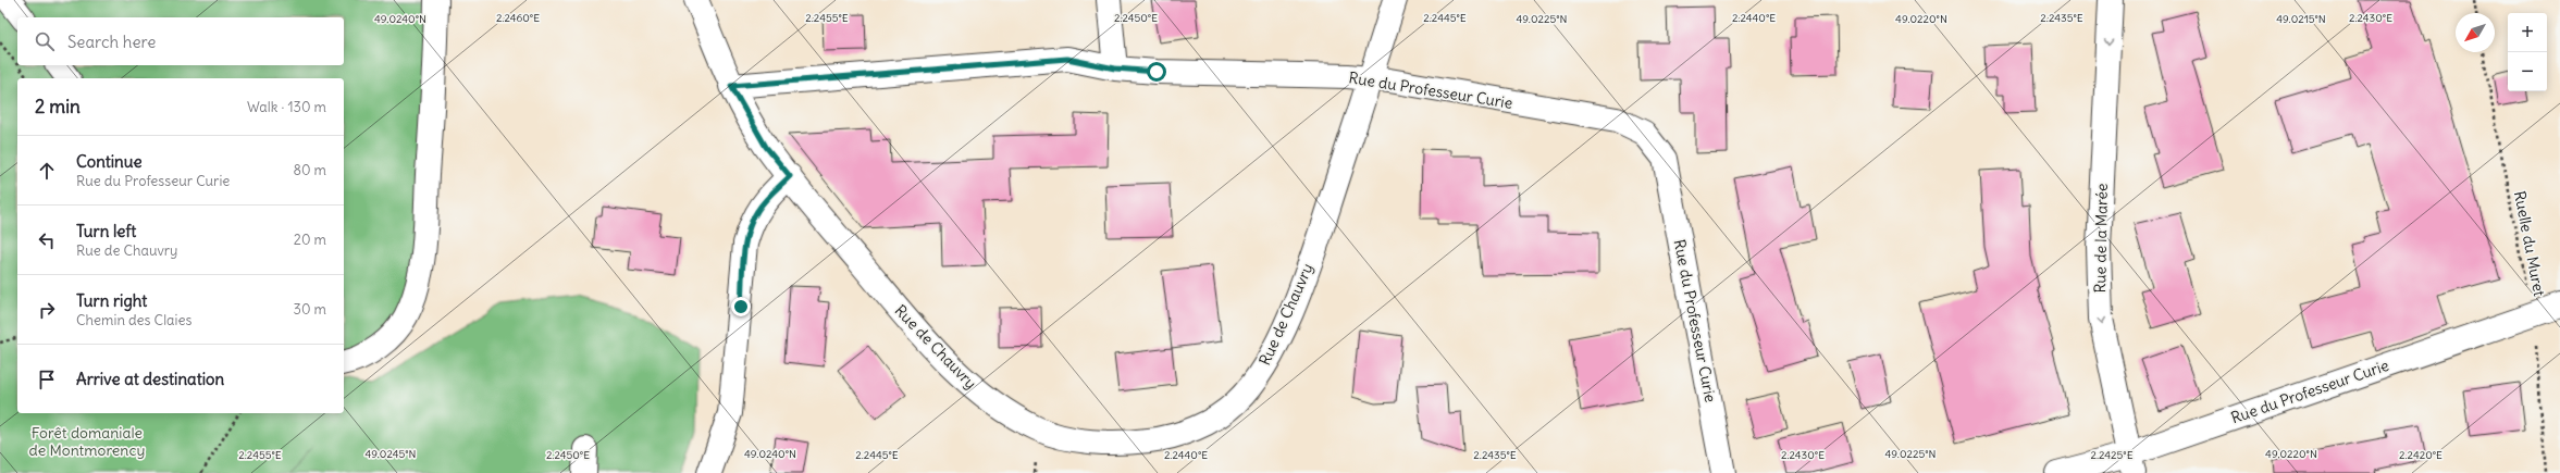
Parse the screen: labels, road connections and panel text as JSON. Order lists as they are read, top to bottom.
{
  "streets": {
    "street": ["Rue du Professeur Curie", "Rue de la Marée", "Rue de Chauvry"],
    "path": ["Ruelle du Muret"]
  },
  "crossings": [
    ["Rue du Professeur Curie", "Rue de la Marée"],
    ["Rue du Professeur Curie", "Ruelle du Muret"],
    ["Rue du Professeur Curie", "Rue de Chauvry"]
  ],
  "one_way": ["Rue de la Marée"],
  "parks": ["Forêt domaniale de Montmorency"],
  "north": "bottom left",
  "page": {
    "map_buttons": ["+", "−"],
    "search": "Search here",
    "heading": ["2 min", "Walk · 130 m"],
    "list": [
      ["Continue", "Rue du Professeur Curie", "80 m"],
      ["Turn left", "Rue de Chauvry", "20 m"],
      ["Turn right", "Chemin des Claies", "30 m"],
      "Arrive at destination"
    ]
  },
  "coordinates": [
    "2.2460°E",
    "2.2455°E",
    "2.2450°E",
    "2.2445°E",
    "2.2440°E",
    "2.2430°E",
    "2.2435°E",
    "49.0215°N",
    "49.0240°N",
    "49.0225°N",
    "49.0220°N",
    "49.0245°N",
    "2.2425°E",
    "2.2420°E"
  ]
}
